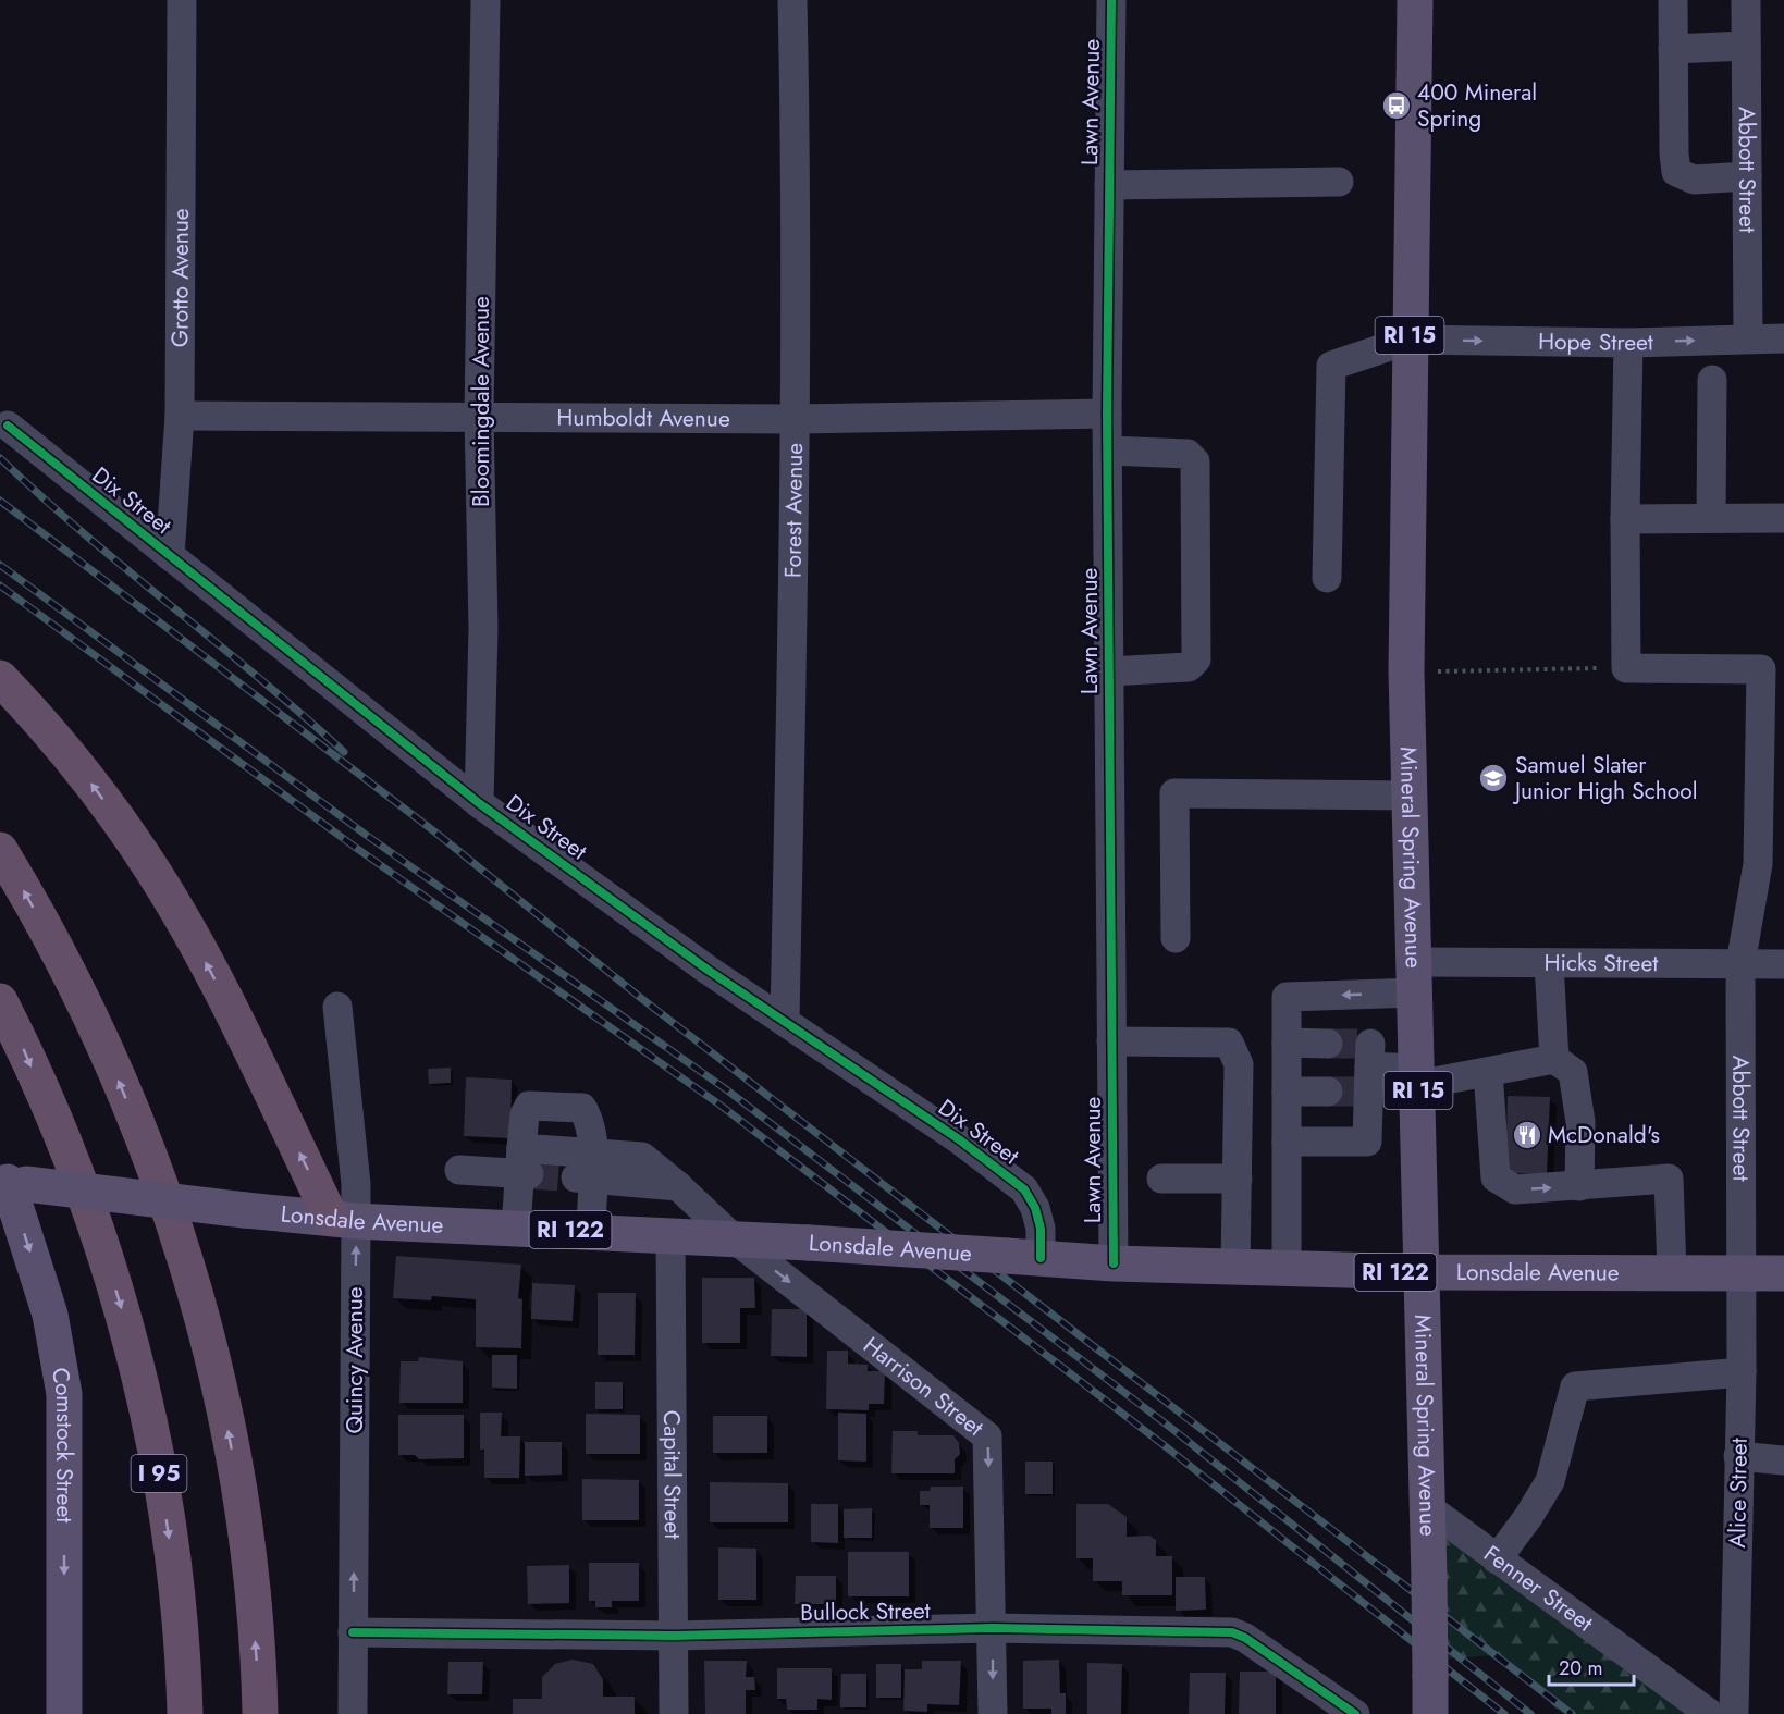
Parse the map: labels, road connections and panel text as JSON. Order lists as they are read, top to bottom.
{
  "streets": {
    "highway": ["I 95"],
    "main road": [
      "RI 15",
      "Mineral Spring Avenue",
      "Lonsdale Avenue",
      "RI 122",
      "Comstock Street"
    ],
    "street": [
      "Lawn Avenue",
      "Abbott Street",
      "Grotto Avenue",
      "Hope Street",
      "Bloomingdale Avenue",
      "Humboldt Avenue",
      "Dix Street",
      "Forest Avenue",
      "Hicks Street",
      "Quincy Avenue",
      "Harrison Street",
      "Capital Street",
      "Alice Street",
      "Fenner Street",
      "Bullock Street"
    ]
  },
  "crossings": [
    ["Lawn Avenue", "Humboldt Avenue"],
    ["Lawn Avenue", "Lonsdale Avenue"],
    ["Abbott Street", "Hope Street"],
    ["Abbott Street", "Hicks Street"],
    ["Abbott Street", "Lonsdale Avenue"],
    ["Abbott Street", "Alice Street"],
    ["Grotto Avenue", "Humboldt Avenue"],
    ["Grotto Avenue", "Dix Street"],
    ["Hope Street", "Mineral Spring Avenue"],
    ["Bloomingdale Avenue", "Humboldt Avenue"],
    ["Bloomingdale Avenue", "Dix Street"],
    ["Humboldt Avenue", "Forest Avenue"],
    ["Dix Street", "Forest Avenue"],
    ["Dix Street", "Lonsdale Avenue"],
    ["Mineral Spring Avenue", "Hicks Street"],
    ["Mineral Spring Avenue", "Lonsdale Avenue"],
    ["Mineral Spring Avenue", "Fenner Street"],
    ["Lonsdale Avenue", "Quincy Avenue"],
    ["Lonsdale Avenue", "Harrison Street"],
    ["Lonsdale Avenue", "Comstock Street"],
    ["Lonsdale Avenue", "Capital Street"],
    ["Lonsdale Avenue", "Alice Street"],
    ["Quincy Avenue", "Bullock Street"],
    ["Harrison Street", "Bullock Street"],
    ["Capital Street", "Bullock Street"]
  ],
  "one_way": ["Quincy Avenue", "Harrison Street", "Comstock Street"],
  "places": {
    "bus stop": ["400 Mineral Spring"],
    "school or university": ["Samuel Slater Junior High School"],
    "restaurant": ["McDonald's"]
  },
  "scale_bar": "20 m"
}
